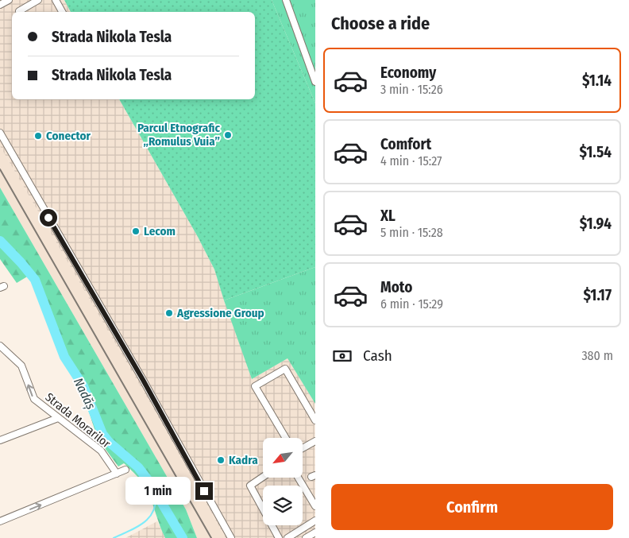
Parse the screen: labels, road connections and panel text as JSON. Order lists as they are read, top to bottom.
{
  "streets": {
    "street": ["Strada Morarilor"]
  },
  "one_way": ["Strada Morarilor"],
  "water": ["Nadăș"],
  "places": [
    "Parcul Etnografic „Romulus Vuia”",
    "Conector",
    "Lecom",
    "Agressione Group",
    "Kadra"
  ],
  "north": "bottom left",
  "page": {
    "heading": "Choose a ride",
    "banner": ["Strada Nikola Tesla", "Strada Nikola Tesla"],
    "list": [
      {
        "name": "Economy",
        "note": "3 min · 15:26",
        "value": "$1.14"
      },
      {
        "name": "Comfort",
        "note": "4 min · 15:27",
        "value": "$1.54"
      },
      {
        "name": "XL",
        "note": "5 min · 15:28",
        "value": "$1.94"
      },
      {
        "name": "Moto",
        "note": "6 min · 15:29",
        "value": "$1.17"
      }
    ],
    "pay": ["Cash", "380 m"],
    "buttons": "Confirm",
    "bubble": "1 min"
  }
}
